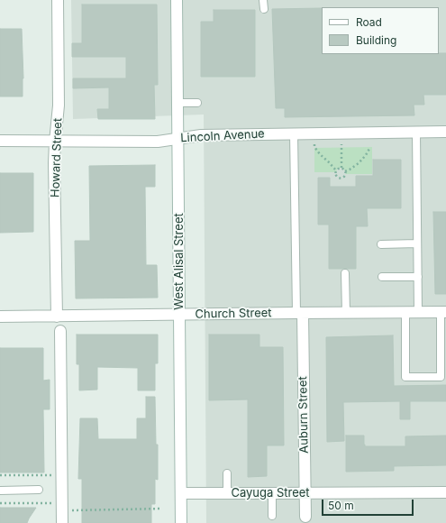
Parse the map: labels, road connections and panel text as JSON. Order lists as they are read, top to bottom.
{
  "streets": {
    "street": [
      "Lincoln Avenue",
      "Howard Street",
      "West Alisal Street",
      "Church Street",
      "Auburn Street",
      "Cayuga Street"
    ]
  },
  "crossings": [
    ["Lincoln Avenue", "Howard Street"],
    ["Lincoln Avenue", "West Alisal Street"],
    ["Howard Street", "Church Street"],
    ["West Alisal Street", "Church Street"],
    ["West Alisal Street", "Cayuga Street"],
    ["Church Street", "Auburn Street"],
    ["Auburn Street", "Cayuga Street"]
  ],
  "legend": ["Road", "Building"],
  "scale_bar": "50 m"
}
